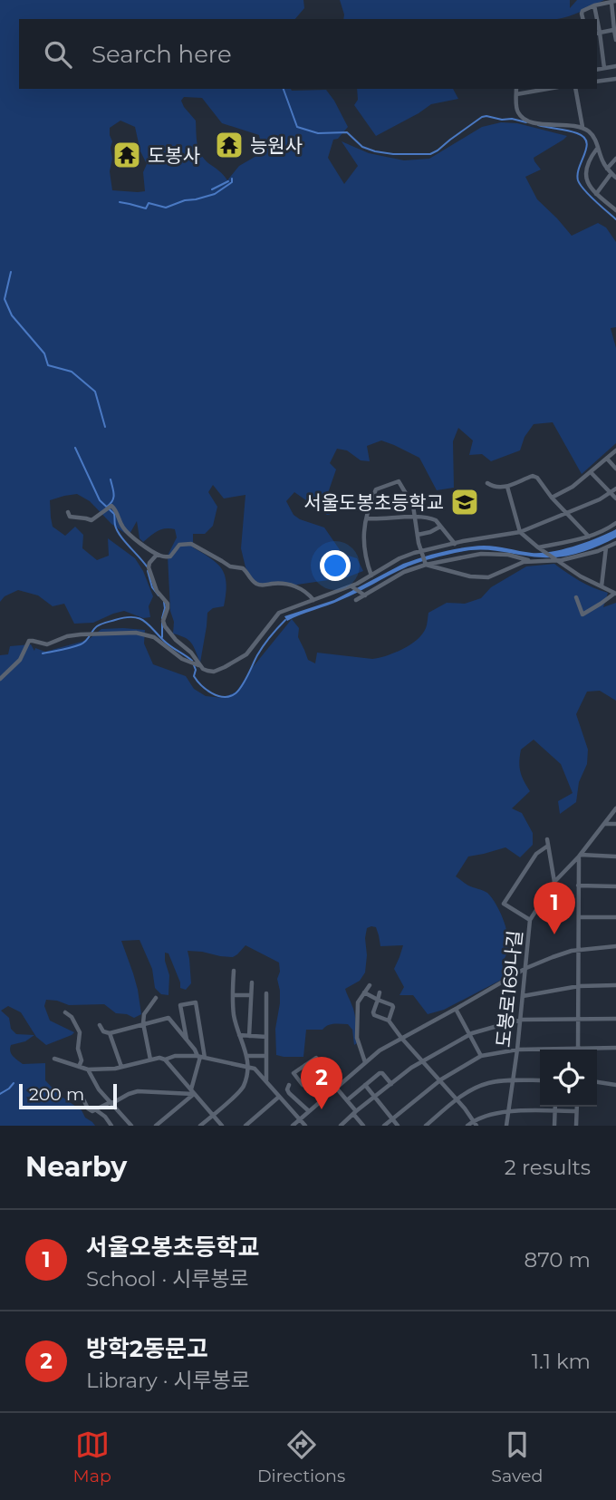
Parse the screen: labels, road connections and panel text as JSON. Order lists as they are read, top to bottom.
{
  "streets": {
    "street": ["도봉로169나길"]
  },
  "places": {
    "temple": ["능원사", "도봉사"],
    "school or university": ["서울도봉초등학교"]
  },
  "scale_bar": "200 m",
  "page": {
    "search": "Search here",
    "pins": ["1", "2"],
    "scale": "200 m",
    "heading": ["Nearby", "2 results"],
    "list": [
      {
        "mark": "1",
        "name": "서울오봉초등학교",
        "note": "School · 시루봉로",
        "value": "870 m"
      },
      {
        "mark": "2",
        "name": "방학2동문고",
        "note": "Library · 시루봉로",
        "value": "1.1 km"
      }
    ],
    "nav": ["Map", "Directions", "Saved"]
  }
}
